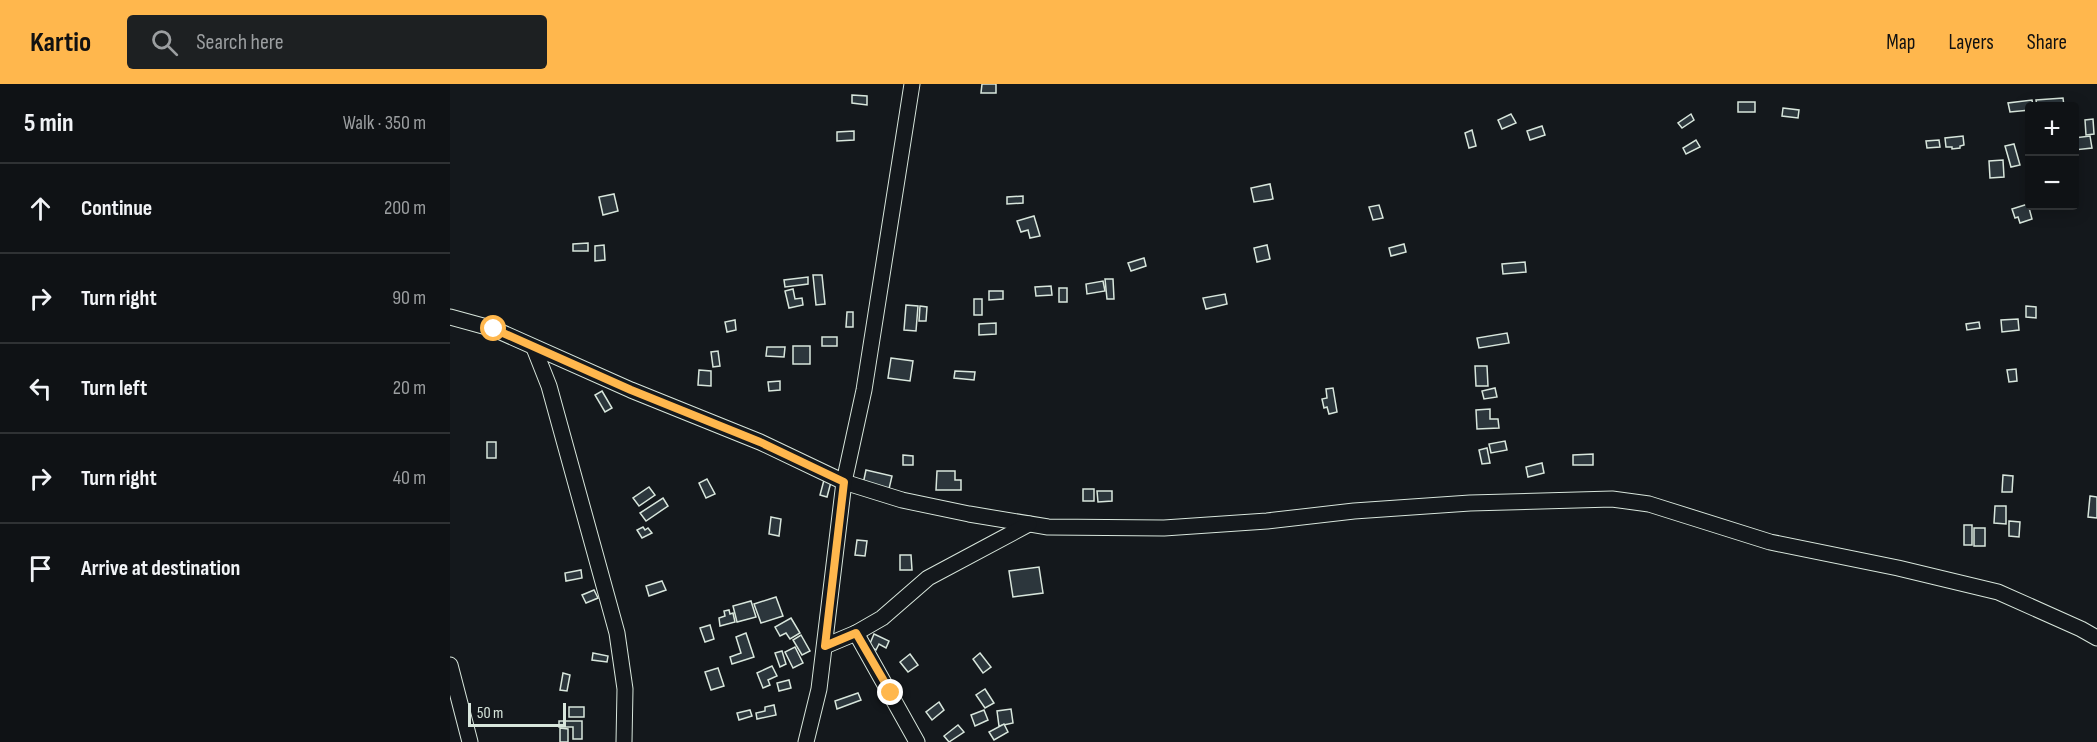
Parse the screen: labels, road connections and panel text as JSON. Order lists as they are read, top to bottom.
{
  "scale_bar": "50 m",
  "page": {
    "header": "Kartio",
    "search": "Search here",
    "nav": ["Map", "Layers", "Share"],
    "heading": ["5 min", "Walk · 350 m"],
    "map_buttons": ["+", "−"],
    "list": [
      ["Continue", "200 m"],
      ["Turn right", "90 m"],
      ["Turn left", "20 m"],
      ["Turn right", "40 m"],
      "Arrive at destination"
    ],
    "scale": "50 m"
  }
}
